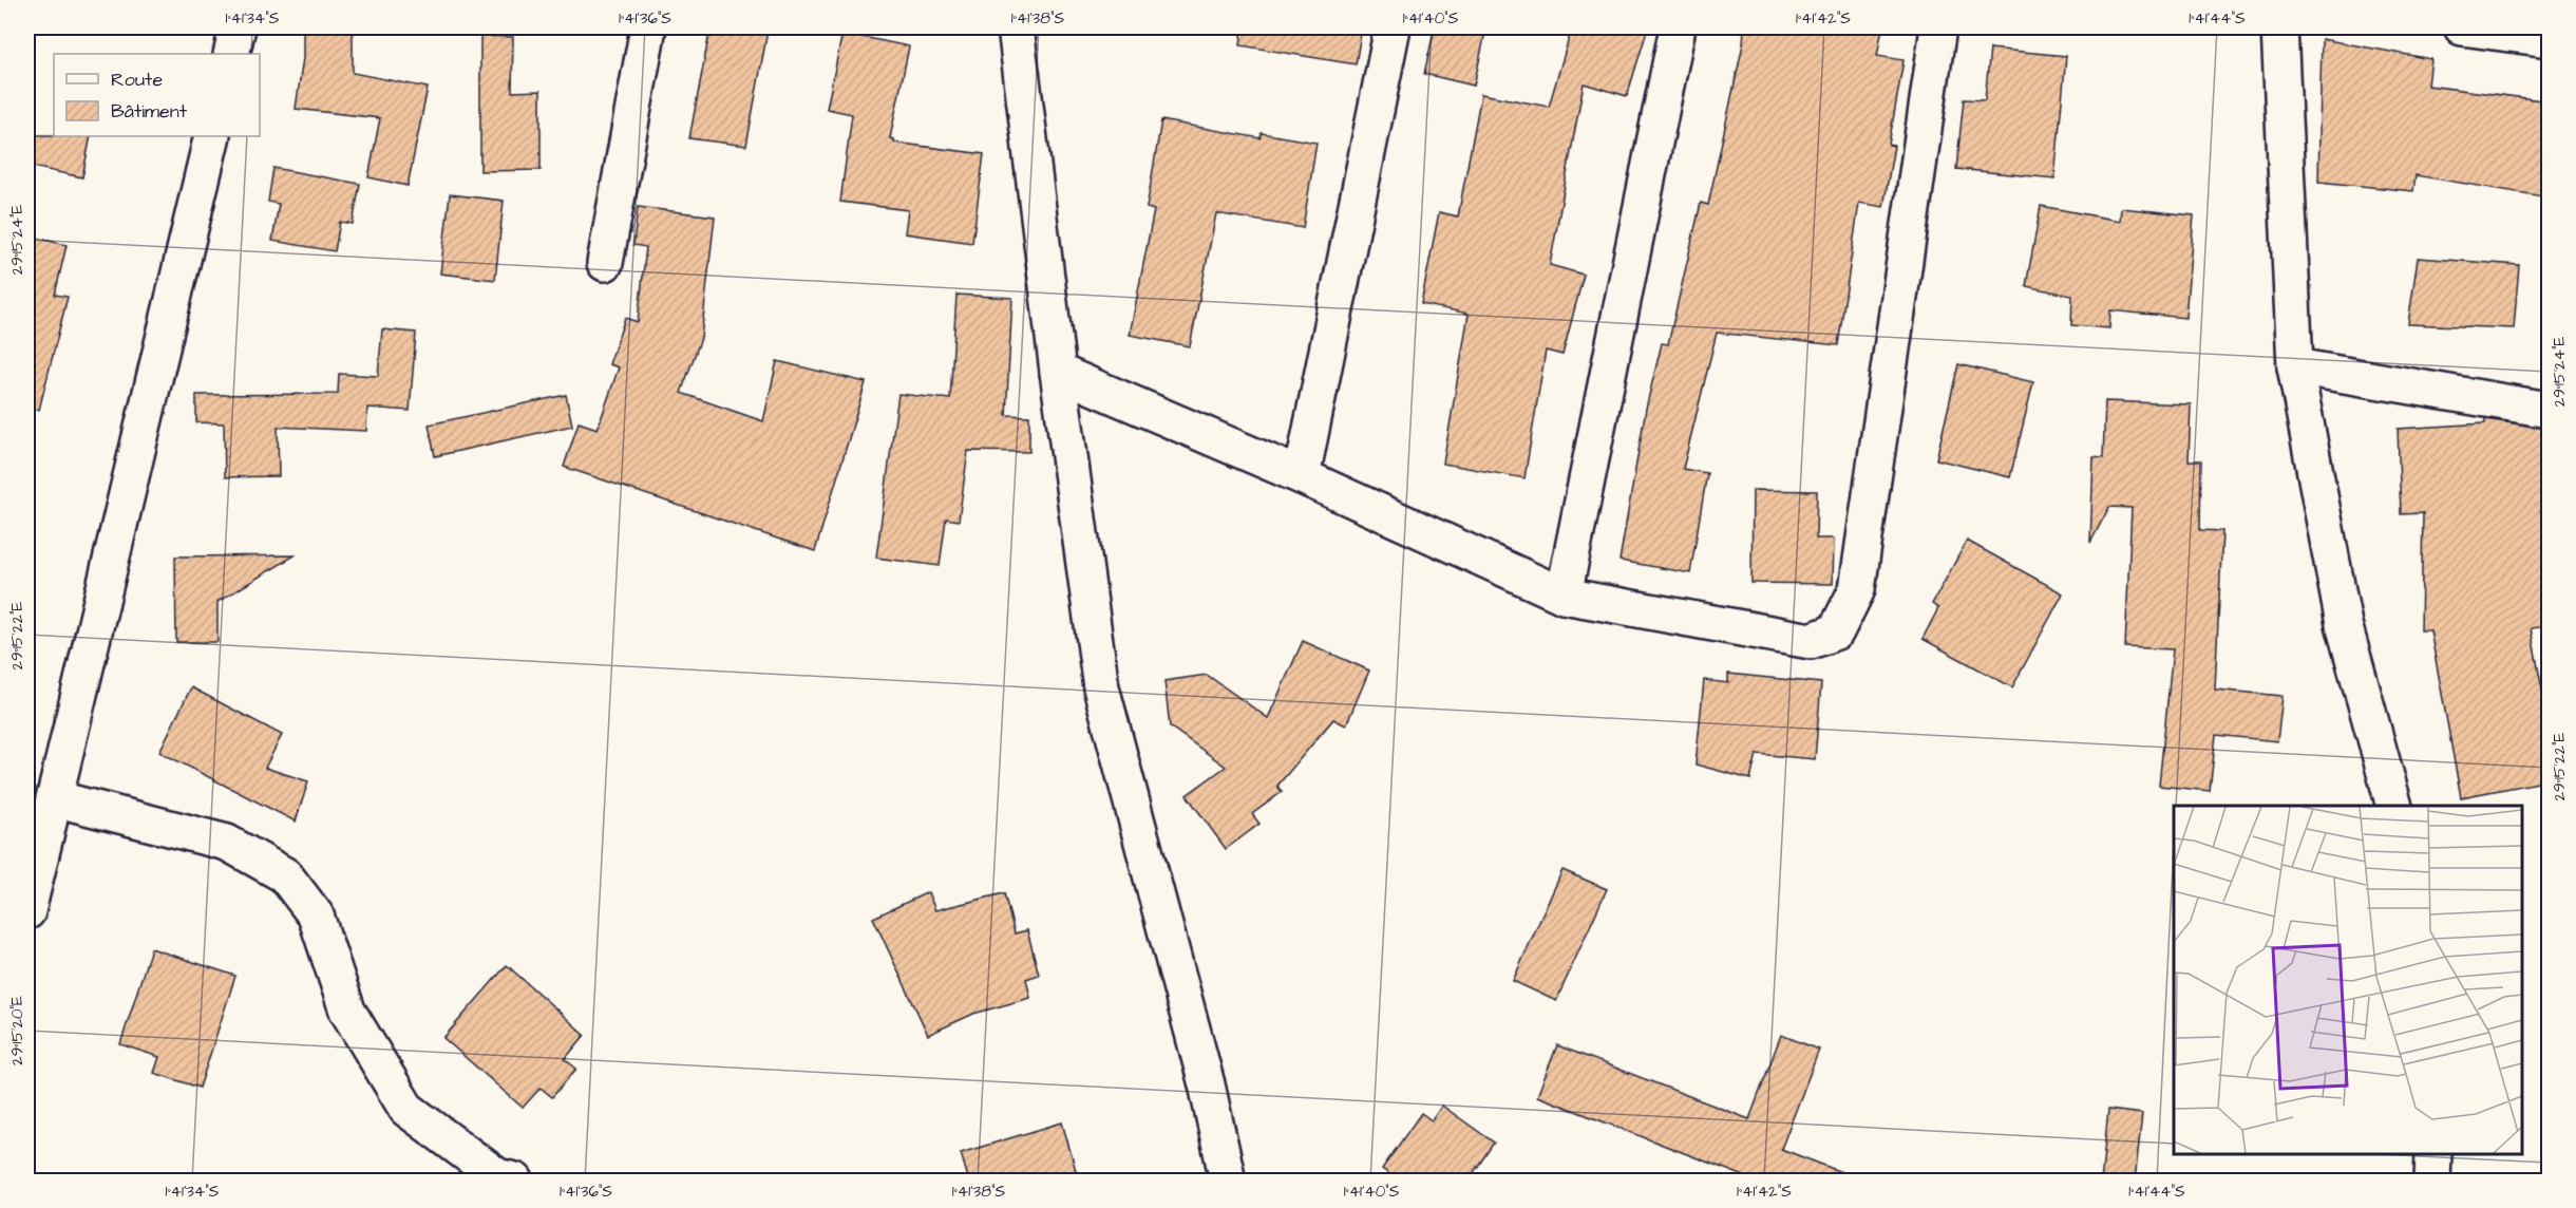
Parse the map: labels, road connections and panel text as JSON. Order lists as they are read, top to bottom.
{
  "legend": ["Route", "Bâtiment"],
  "coordinates": [
    "1°41'34\"S",
    "1°41'36\"S",
    "1°41'38\"S",
    "1°41'40\"S",
    "1°41'42\"S",
    "1°41'44\"S",
    "29°15'24\"E",
    "29°15'22\"E",
    "29°15'20\"E"
  ]
}
